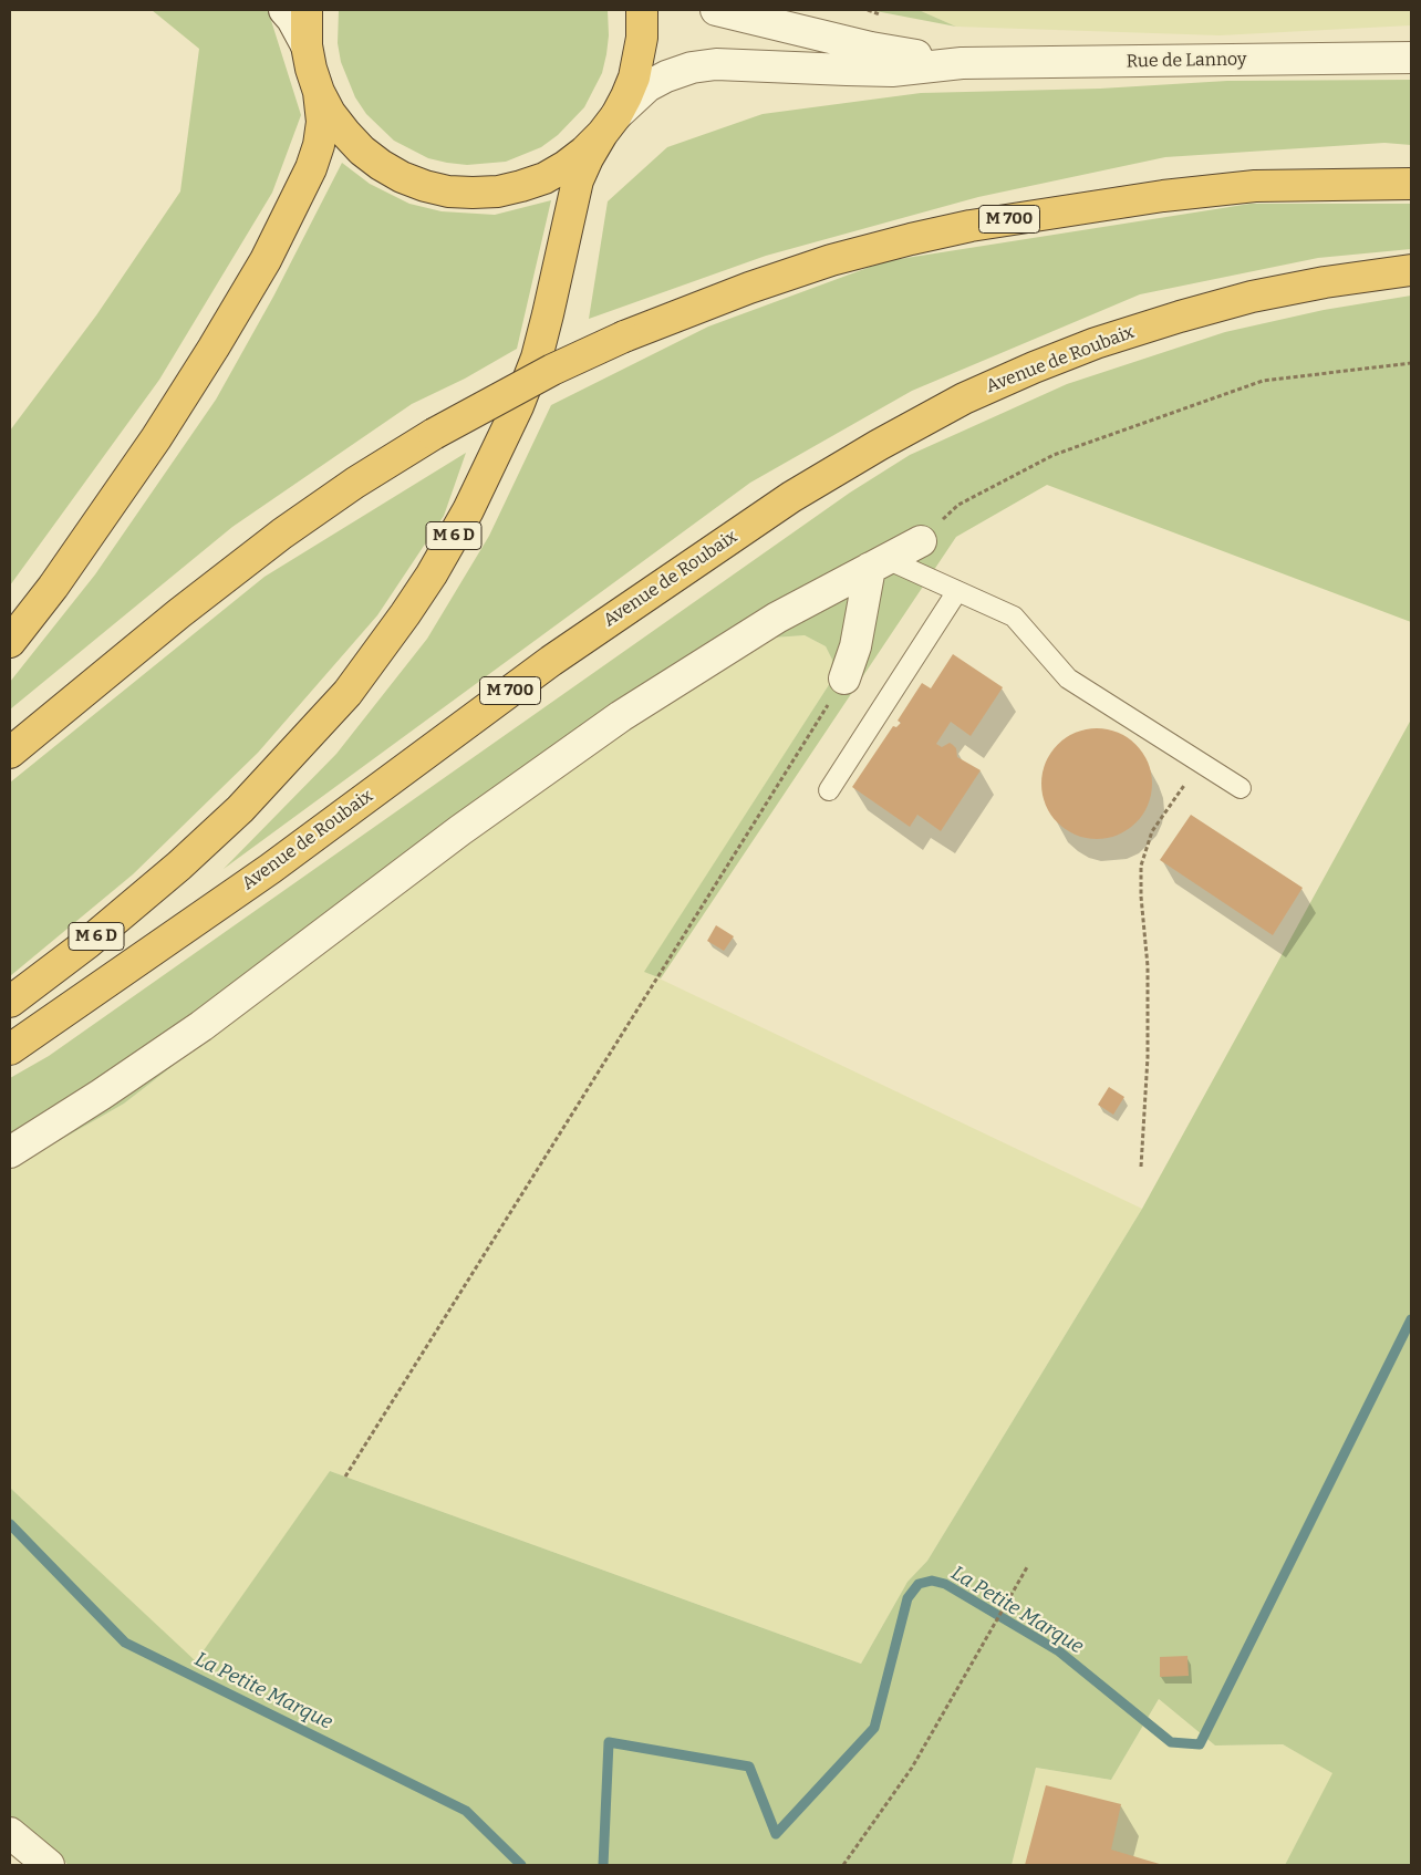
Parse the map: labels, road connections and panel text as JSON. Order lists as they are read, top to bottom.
{
  "streets": {
    "highway": ["M 700", "Avenue de Roubaix", "M 6 D"],
    "street": ["Rue de Lannoy"]
  },
  "crossings": [
    ["Rue de Lannoy", "M 6 D"]
  ],
  "water": ["La Petite Marque"]
}
